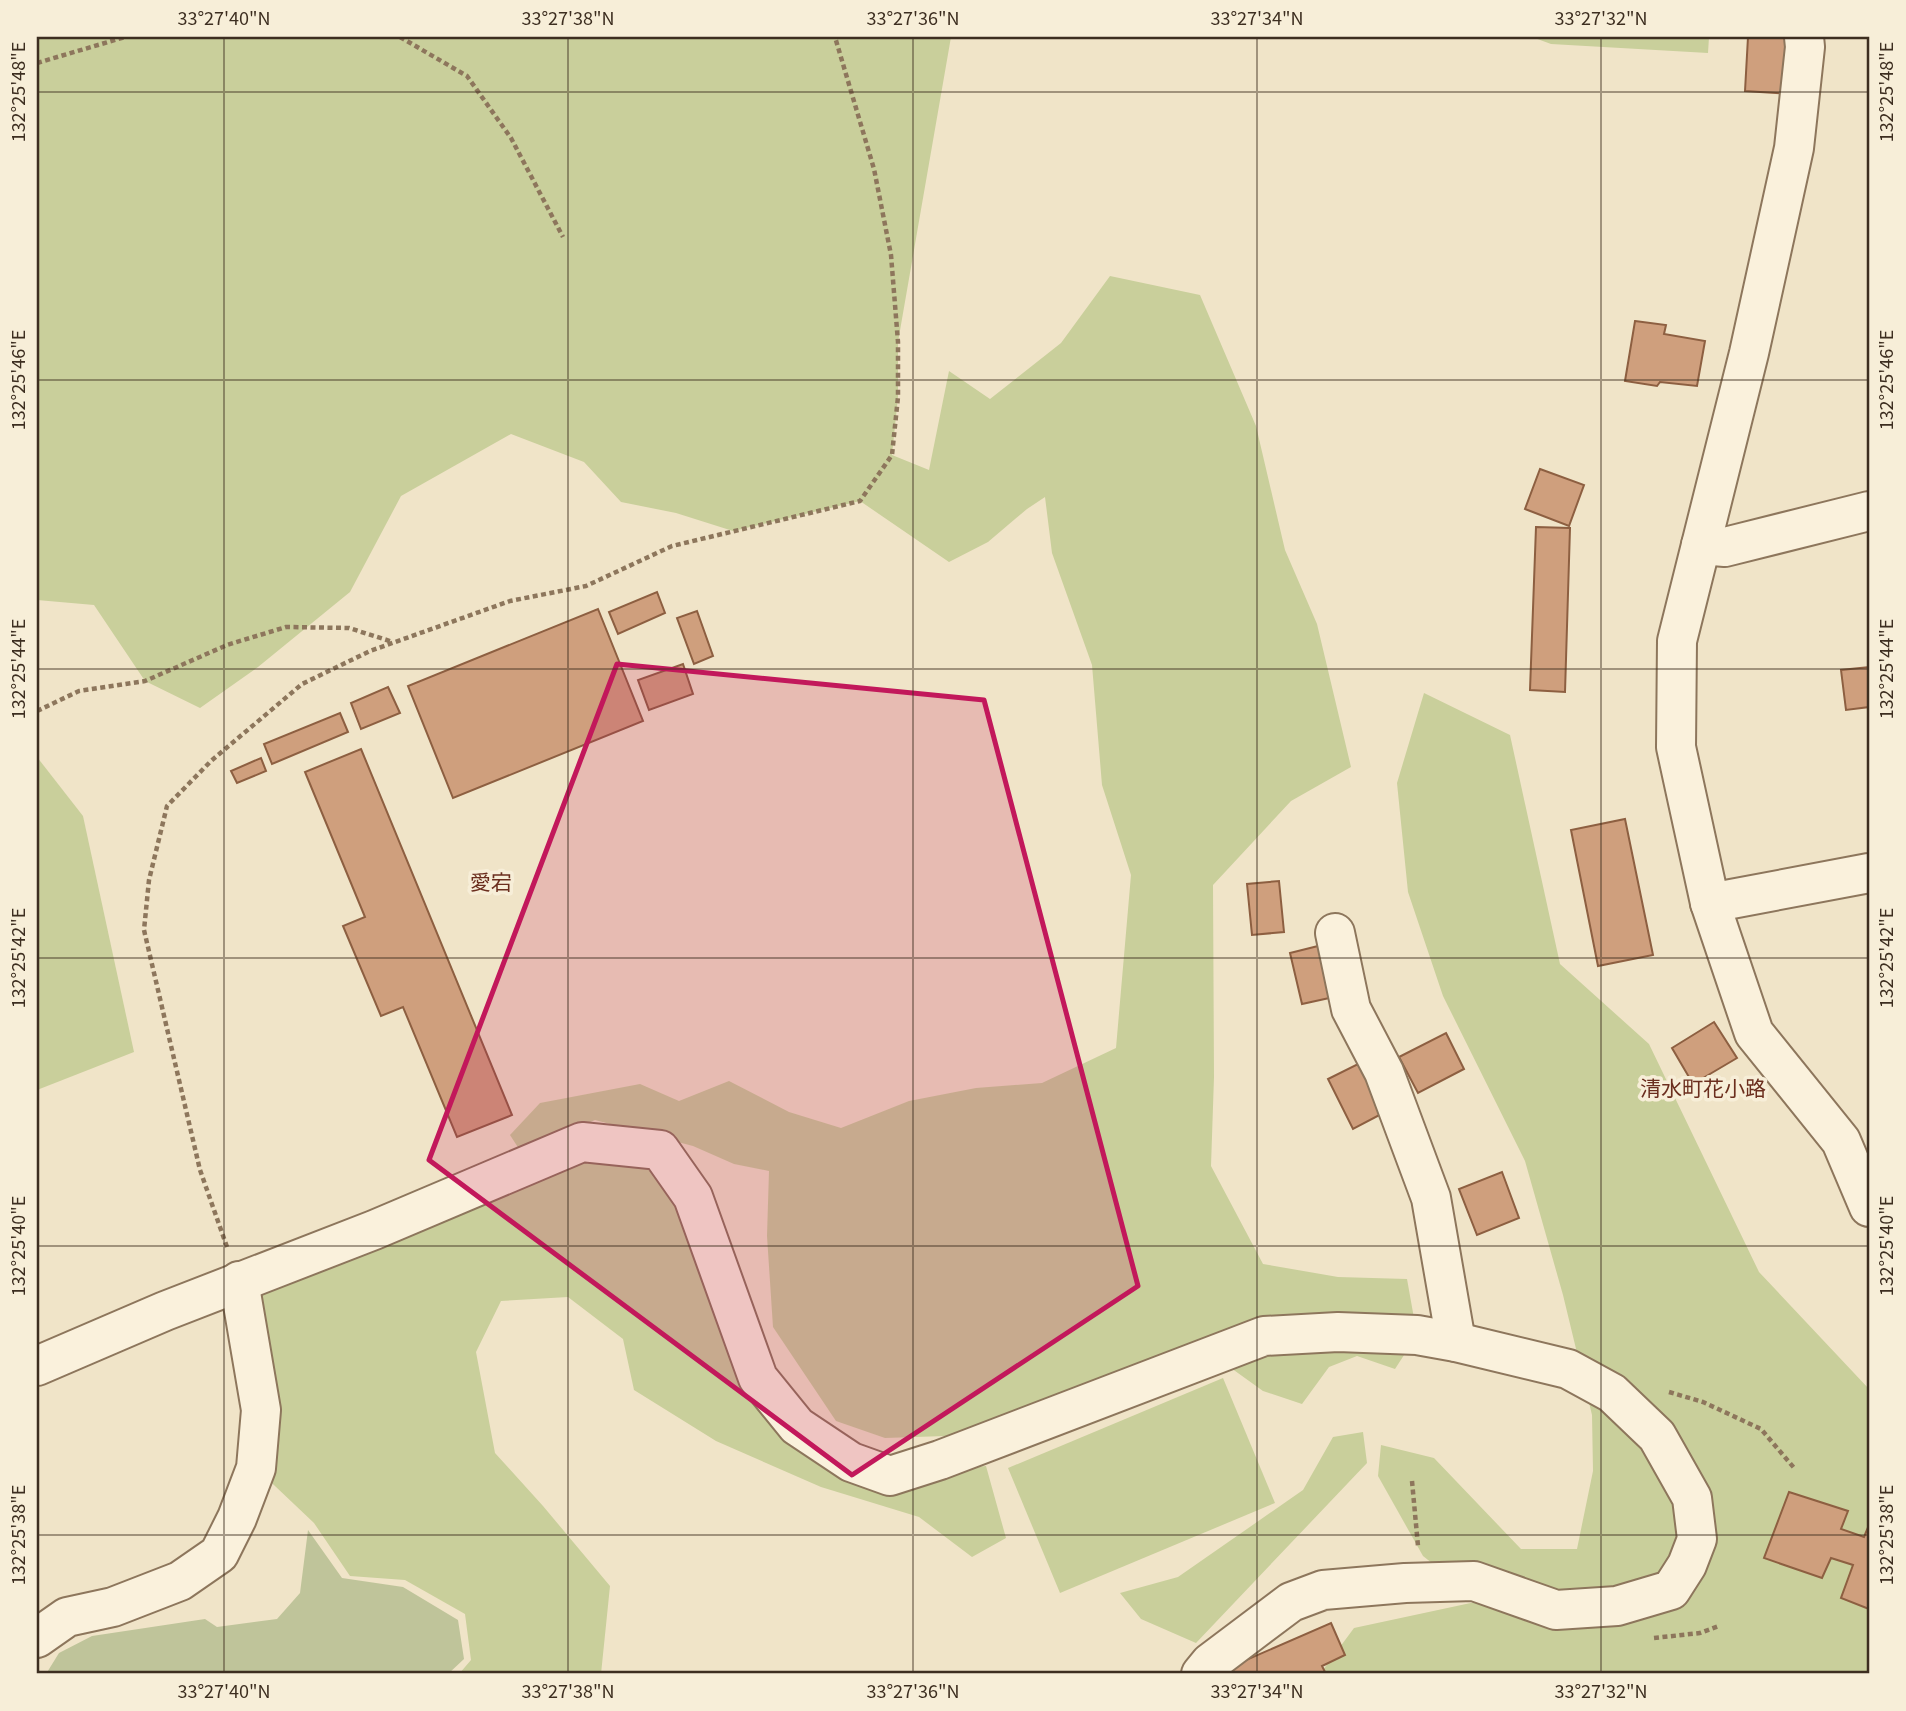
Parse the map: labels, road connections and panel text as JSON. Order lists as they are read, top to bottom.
{
  "districts": ["愛宕", "清水町花小路"],
  "coordinates": [
    "33°27'40\"N",
    "33°27'38\"N",
    "33°27'36\"N",
    "33°27'34\"N",
    "33°27'32\"N",
    "132°25'48\"E",
    "132°25'46\"E",
    "132°25'44\"E",
    "132°25'42\"E",
    "132°25'40\"E",
    "132°25'38\"E"
  ]
}
